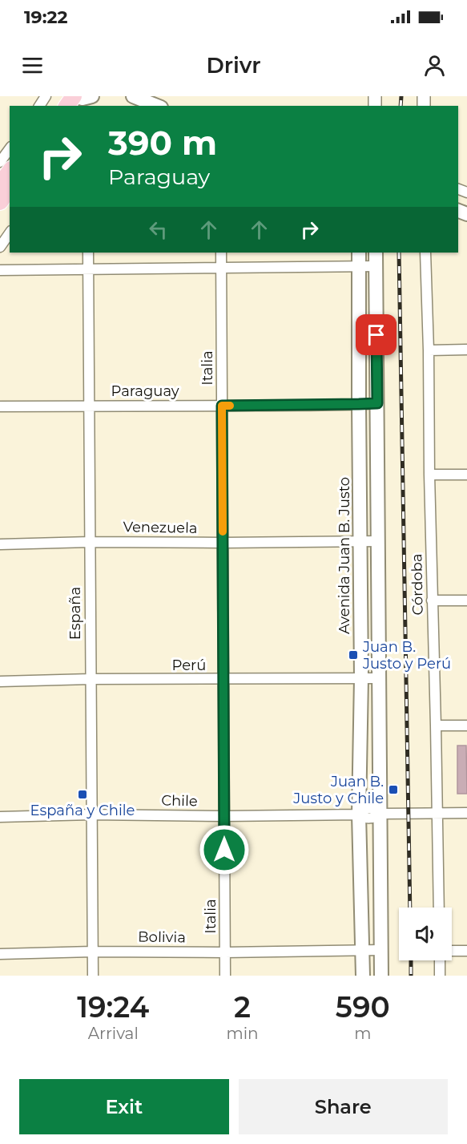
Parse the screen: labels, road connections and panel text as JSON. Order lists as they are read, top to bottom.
{
  "streets": {
    "main road": ["Avenida Juan B. Justo"],
    "street": [
      "Italia",
      "Paraguay",
      "Venezuela",
      "Córdoba",
      "España",
      "Perú",
      "Chile",
      "Bolivia"
    ]
  },
  "crossings": [
    ["Italia", "Paraguay"],
    ["Italia", "Venezuela"],
    ["Italia", "Perú"],
    ["Italia", "Chile"],
    ["Italia", "Bolivia"],
    ["Paraguay", "Avenida Juan B. Justo"],
    ["Paraguay", "España"],
    ["Venezuela", "Avenida Juan B. Justo"],
    ["Venezuela", "España"],
    ["Avenida Juan B. Justo", "Perú"],
    ["Avenida Juan B. Justo", "Chile"],
    ["Avenida Juan B. Justo", "Bolivia"],
    ["Córdoba", "Chile"],
    ["España", "Perú"],
    ["España", "Chile"],
    ["España", "Bolivia"]
  ],
  "places": {
    "transit": ["Juan B. Justo y Perú", "Juan B. Justo y Chile", "España y Chile"]
  },
  "page": {
    "status": "19:22",
    "header": "Drivr",
    "turn": ["390 m", "Paraguay"],
    "eta": [
      "19:24",
      "Arrival",
      "2",
      "min",
      "590",
      "m"
    ],
    "buttons": ["Exit", "Share"]
  }
}
